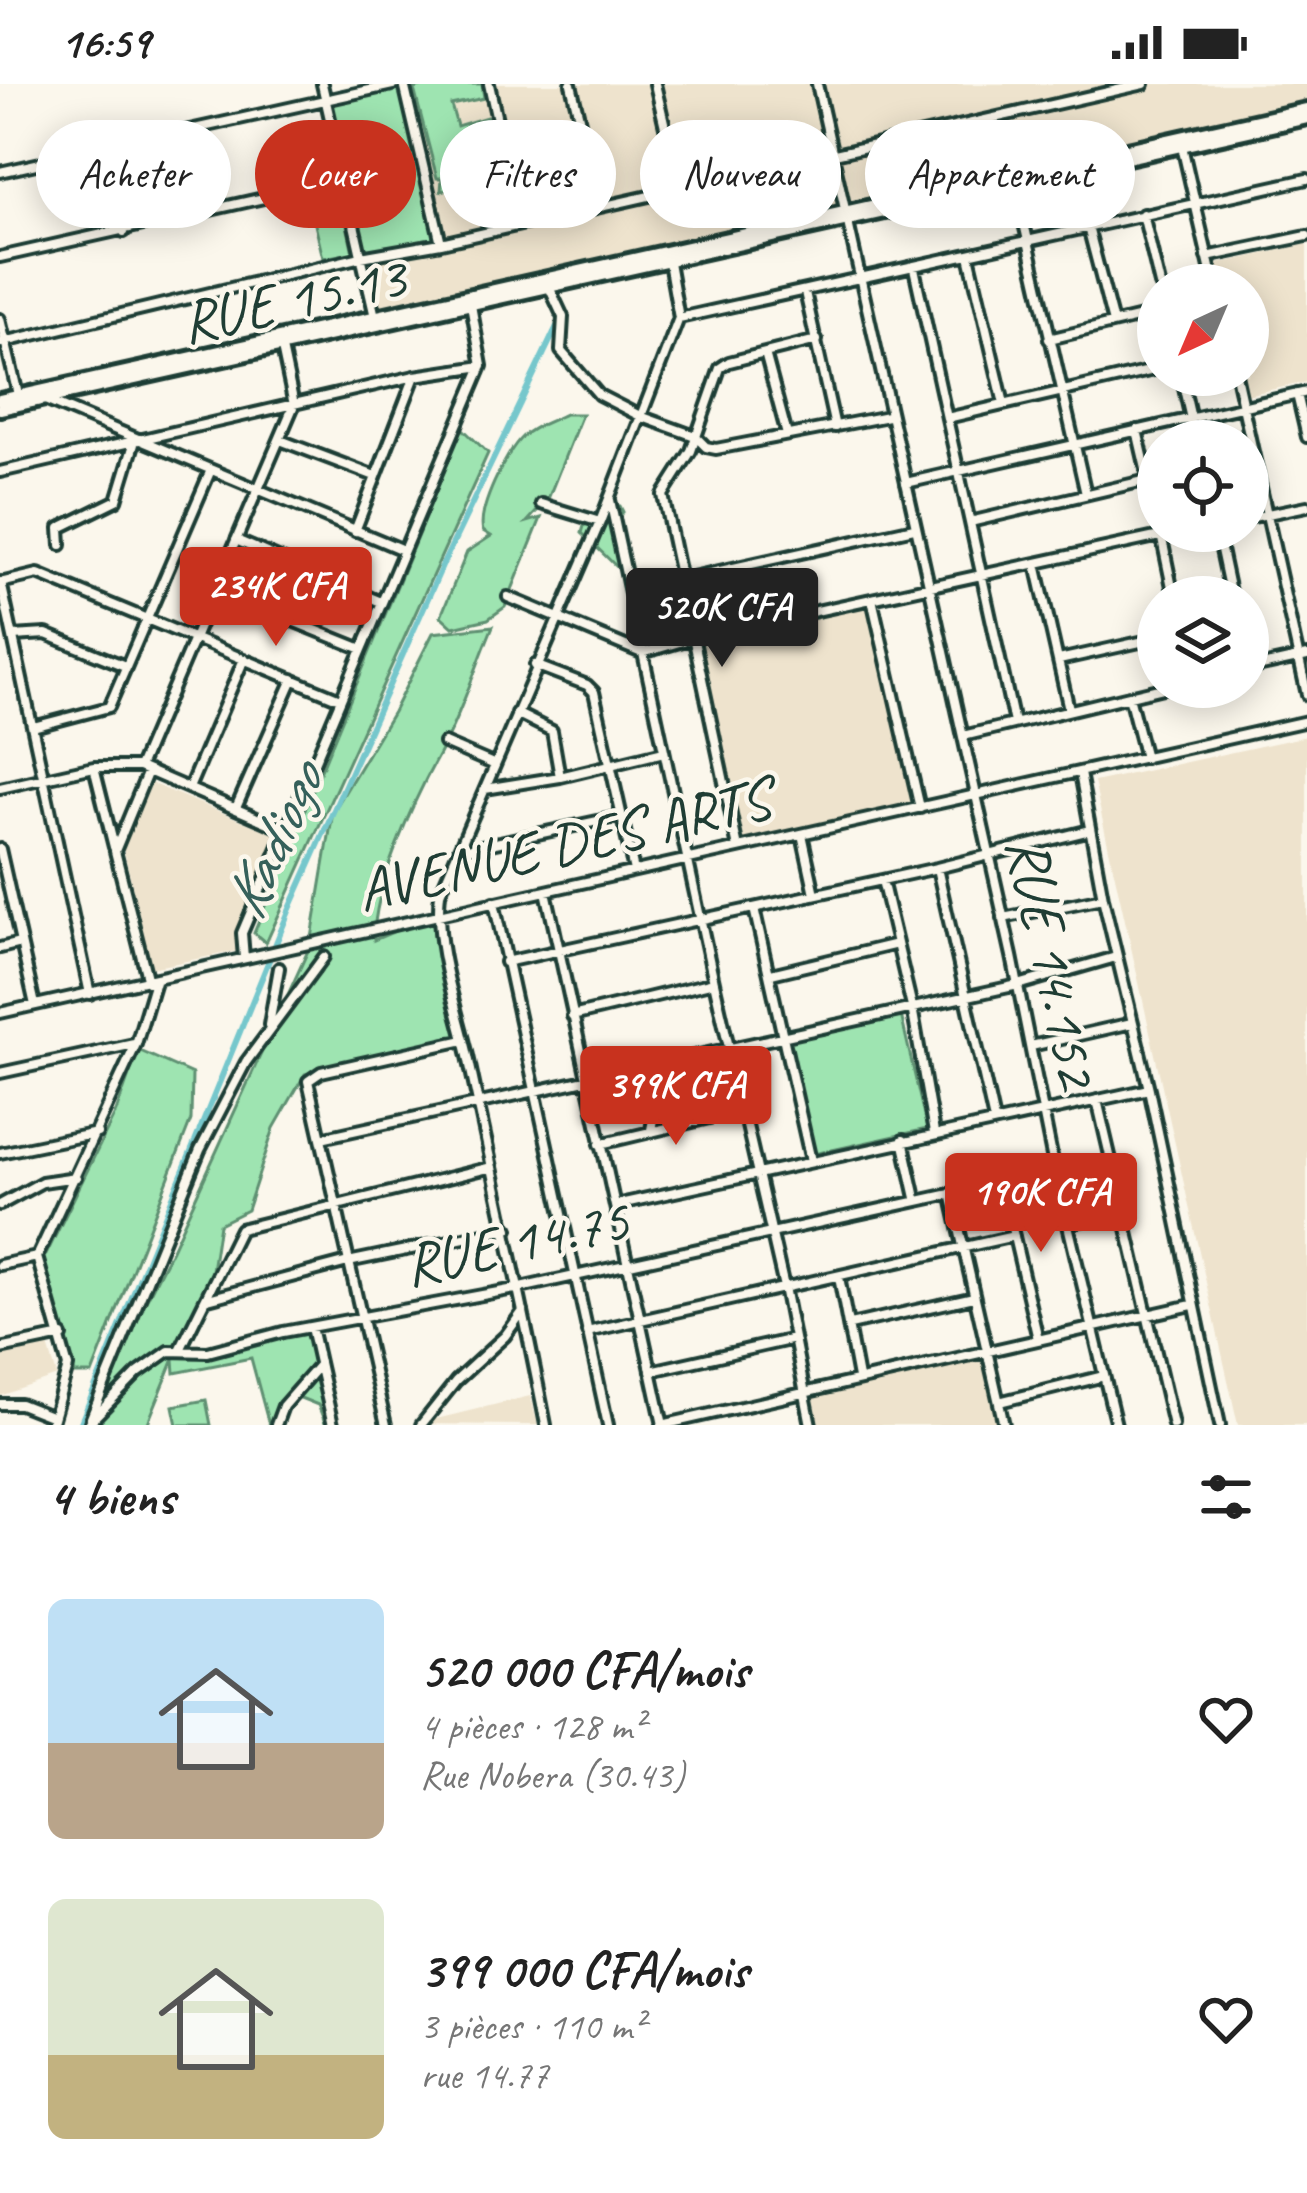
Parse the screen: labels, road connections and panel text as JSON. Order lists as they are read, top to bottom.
{
  "streets": {
    "main road": ["RUE 15.13"],
    "street": ["AVENUE DES ARTS", "RUE 14.152", "RUE 14.75"]
  },
  "crossings": [
    ["RUE 15.13", "RUE 14.152"],
    ["AVENUE DES ARTS", "RUE 14.152"],
    ["RUE 14.152", "RUE 14.75"]
  ],
  "water": ["Kadiogo"],
  "north": "bottom left",
  "page": {
    "status": "16:59",
    "chip": [
      "Acheter",
      "Louer",
      "Filtres",
      "Nouveau",
      "Appartement"
    ],
    "price": [
      "234K CFA",
      "520K CFA",
      "399K CFA",
      "190K CFA"
    ],
    "heading": "4 biens",
    "list": [
      {
        "name": "520 000 CFA/mois",
        "note": "4 pièces · 128 m² · Rue Nobera (30.43)"
      },
      {
        "name": "399 000 CFA/mois",
        "note": "3 pièces · 110 m² · rue 14.77"
      }
    ]
  }
}
